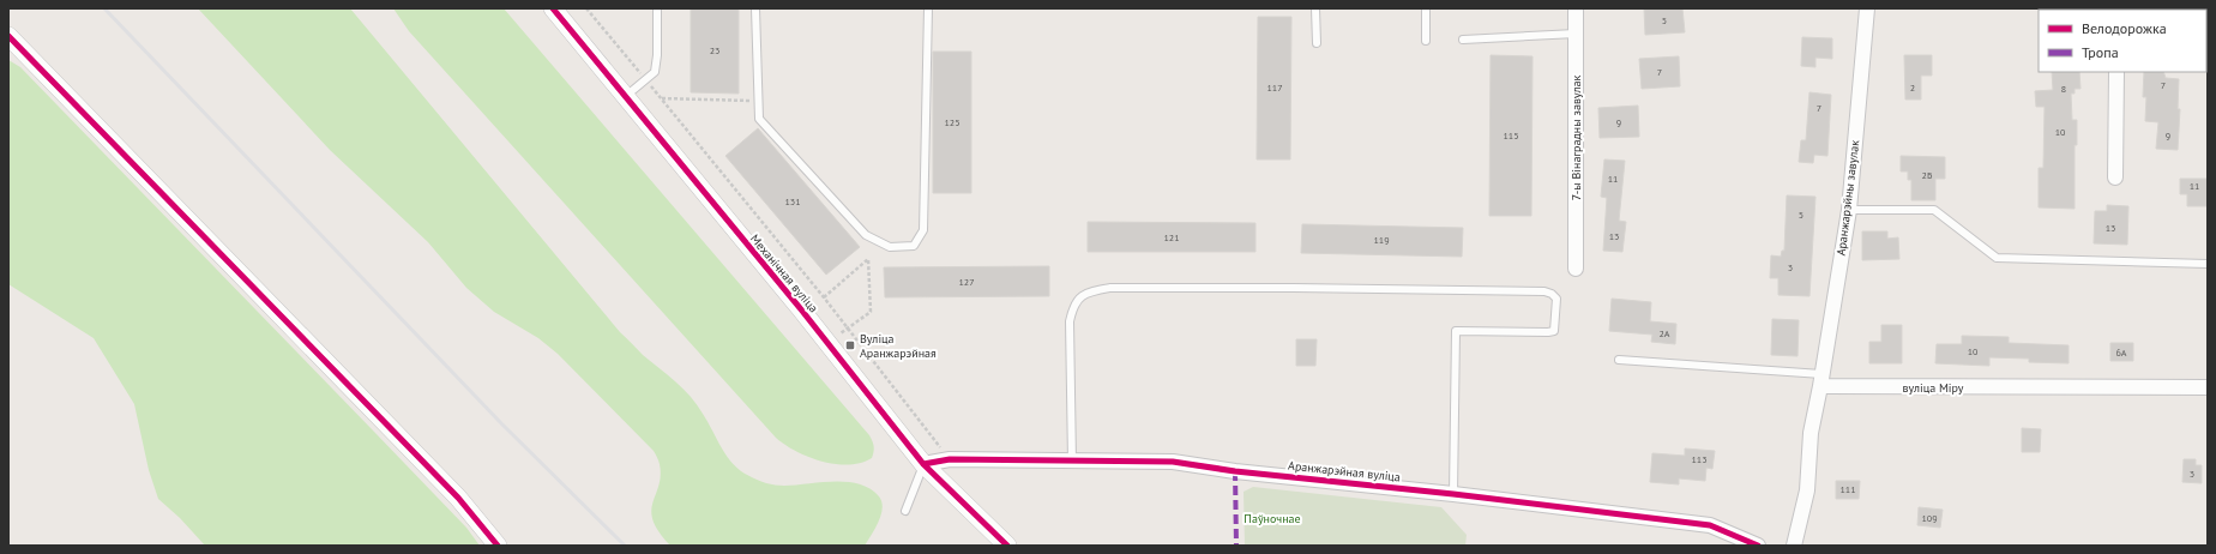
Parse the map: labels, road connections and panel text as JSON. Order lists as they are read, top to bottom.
{
  "streets": {
    "street": [
      "7-ы Вінаградны завулак",
      "Аранжарэйны завулак",
      "Механічная вуліца",
      "вуліца Міру",
      "Аранжарэйная вуліца"
    ]
  },
  "crossings": [
    ["Аранжарэйны завулак", "вуліца Міру"],
    ["Механічная вуліца", "Аранжарэйная вуліца"]
  ],
  "parks": ["Паўночнае"],
  "places": {
    "transit": ["Вуліца Аранжарэйная"]
  },
  "house_numbers": [
    "5",
    "23",
    "7",
    "7",
    "117",
    "2",
    "8",
    "7",
    "125",
    "9",
    "10",
    "115",
    "9",
    "2Б",
    "11",
    "11",
    "131",
    "5",
    "13",
    "13",
    "121",
    "119",
    "3",
    "127",
    "2А",
    "10",
    "6А",
    "113",
    "3",
    "111",
    "109"
  ],
  "legend": ["Велодорожка", "Тропа"]
}
